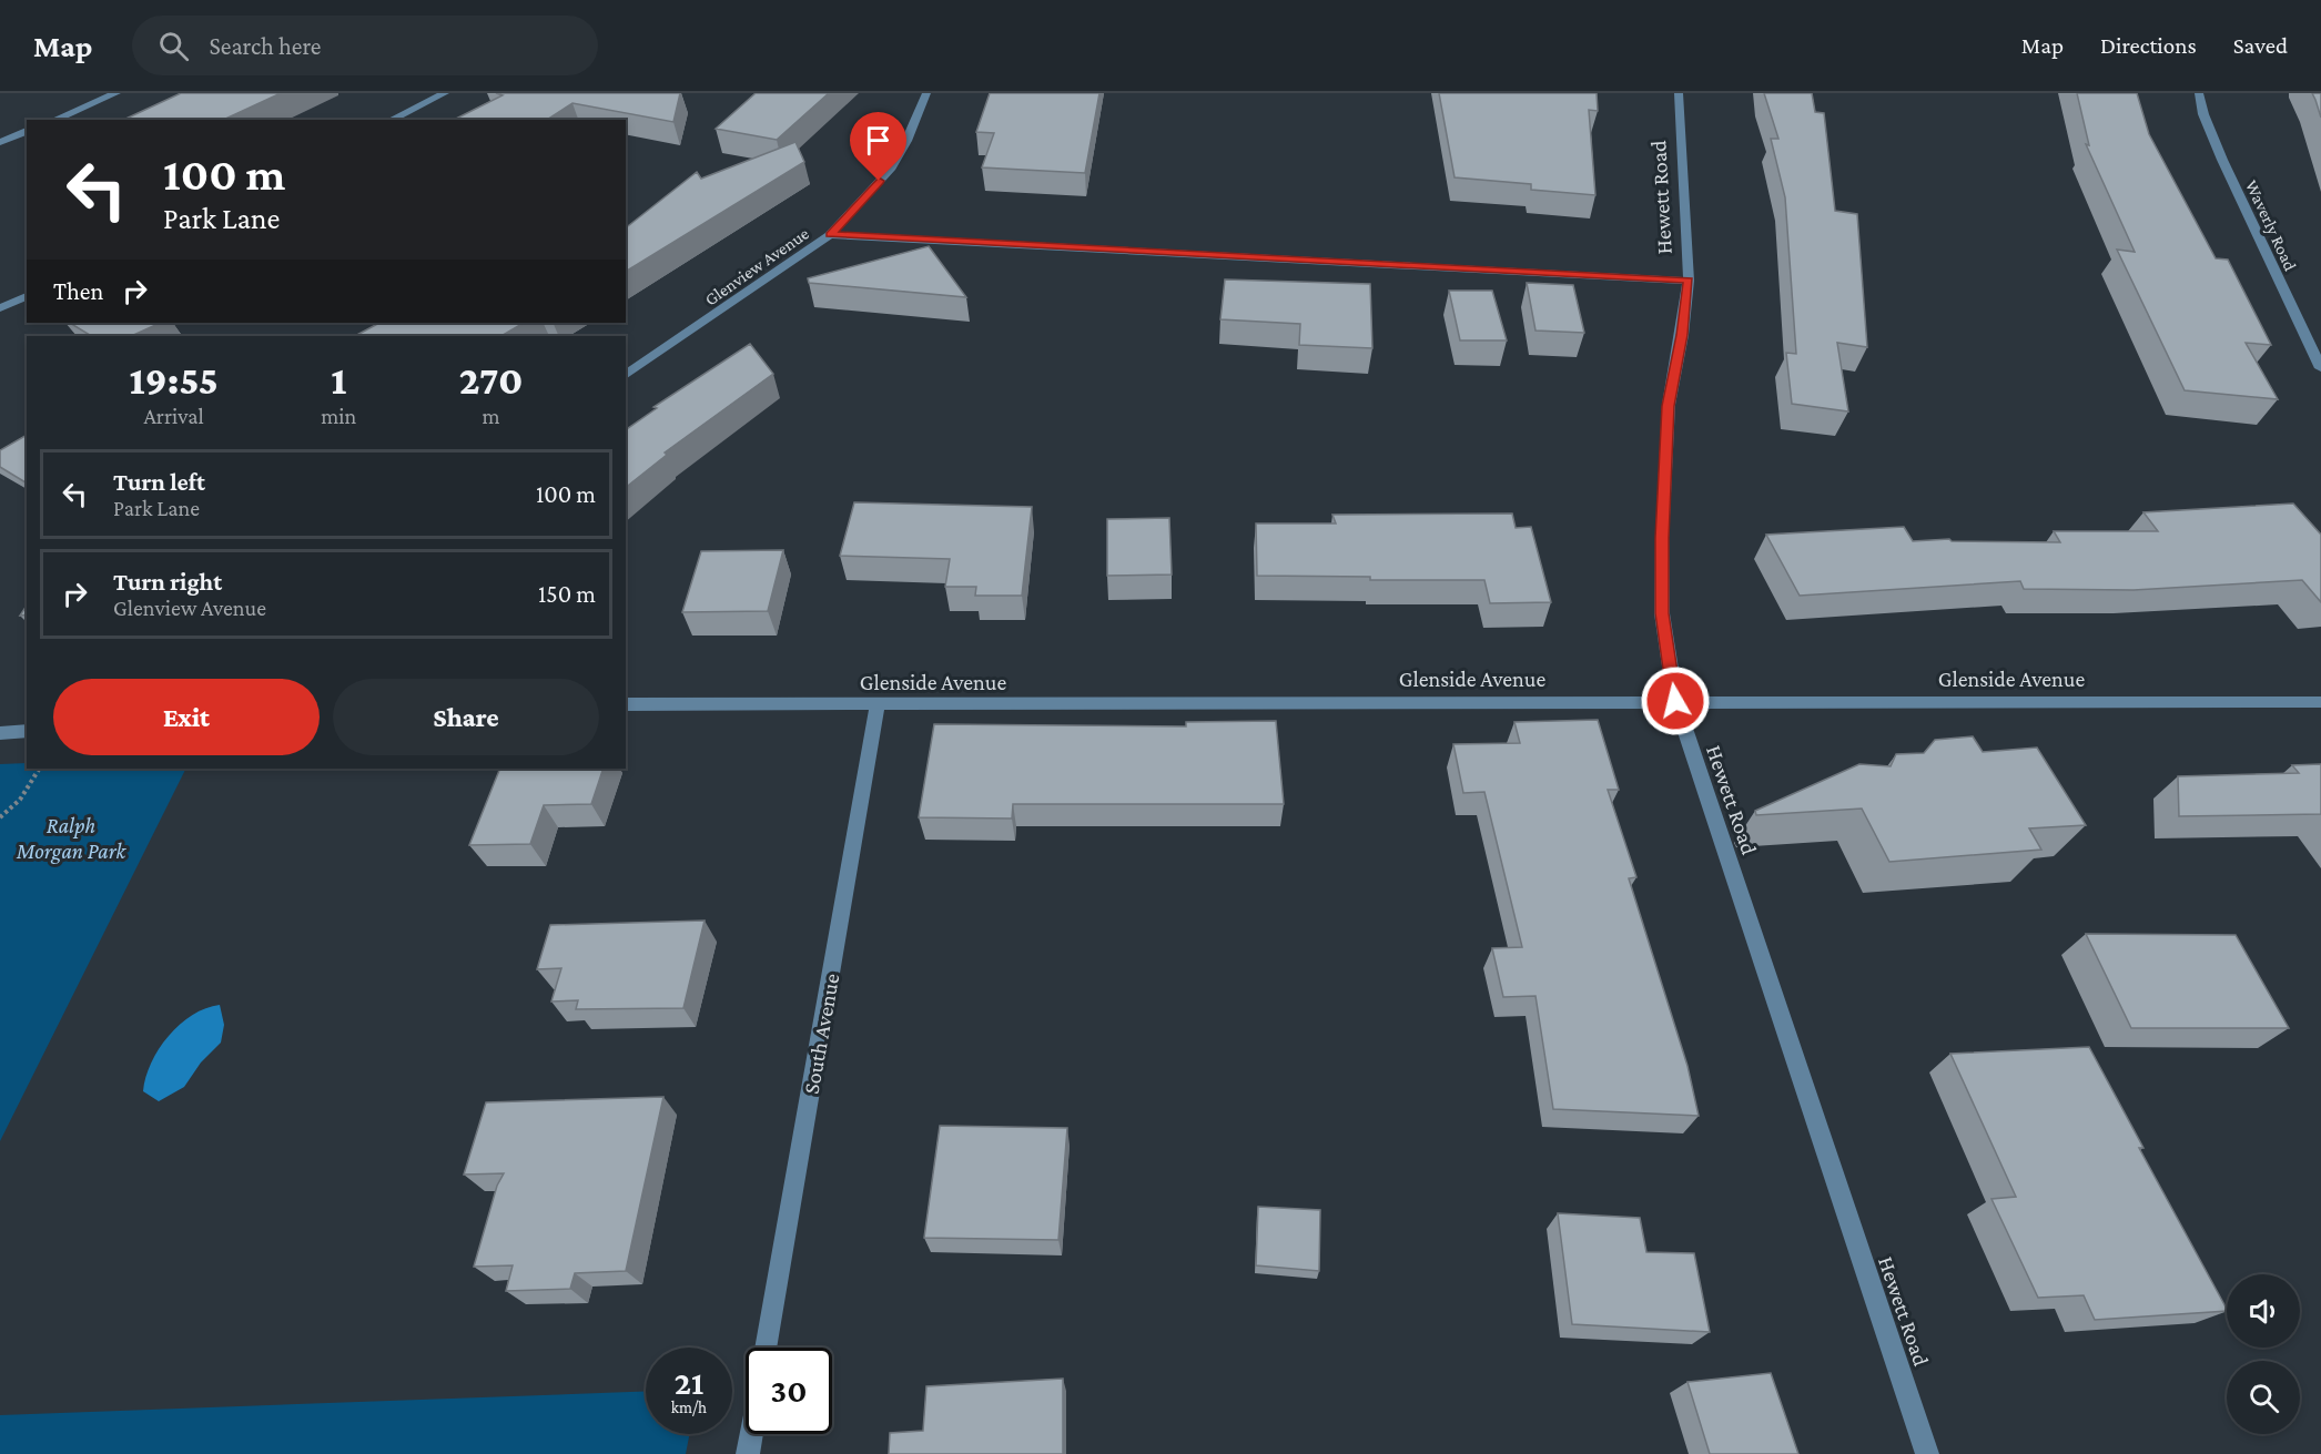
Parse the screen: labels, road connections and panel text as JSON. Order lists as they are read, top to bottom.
{
  "streets": {
    "street": [
      "Hewett Road",
      "Waverly Road",
      "Glenview Avenue",
      "Glenside Avenue",
      "South Avenue"
    ]
  },
  "crossings": [
    ["Hewett Road", "Glenside Avenue"],
    ["Glenside Avenue", "South Avenue"]
  ],
  "parks": ["Ralph Morgan Park"],
  "page": {
    "header": "Map",
    "search": "Search here",
    "nav": ["Map", "Directions", "Saved"],
    "turn": ["100 m", "Park Lane"],
    "then": "Then",
    "eta": [
      "19:55",
      "Arrival",
      "1",
      "min",
      "270",
      "m"
    ],
    "list": [
      {
        "name": "Turn left",
        "note": "Park Lane",
        "value": "100 m"
      },
      {
        "name": "Turn right",
        "note": "Glenview Avenue",
        "value": "150 m"
      }
    ],
    "buttons": ["Exit", "Share"],
    "speed": "21 km/h",
    "limit": "30"
  }
}
